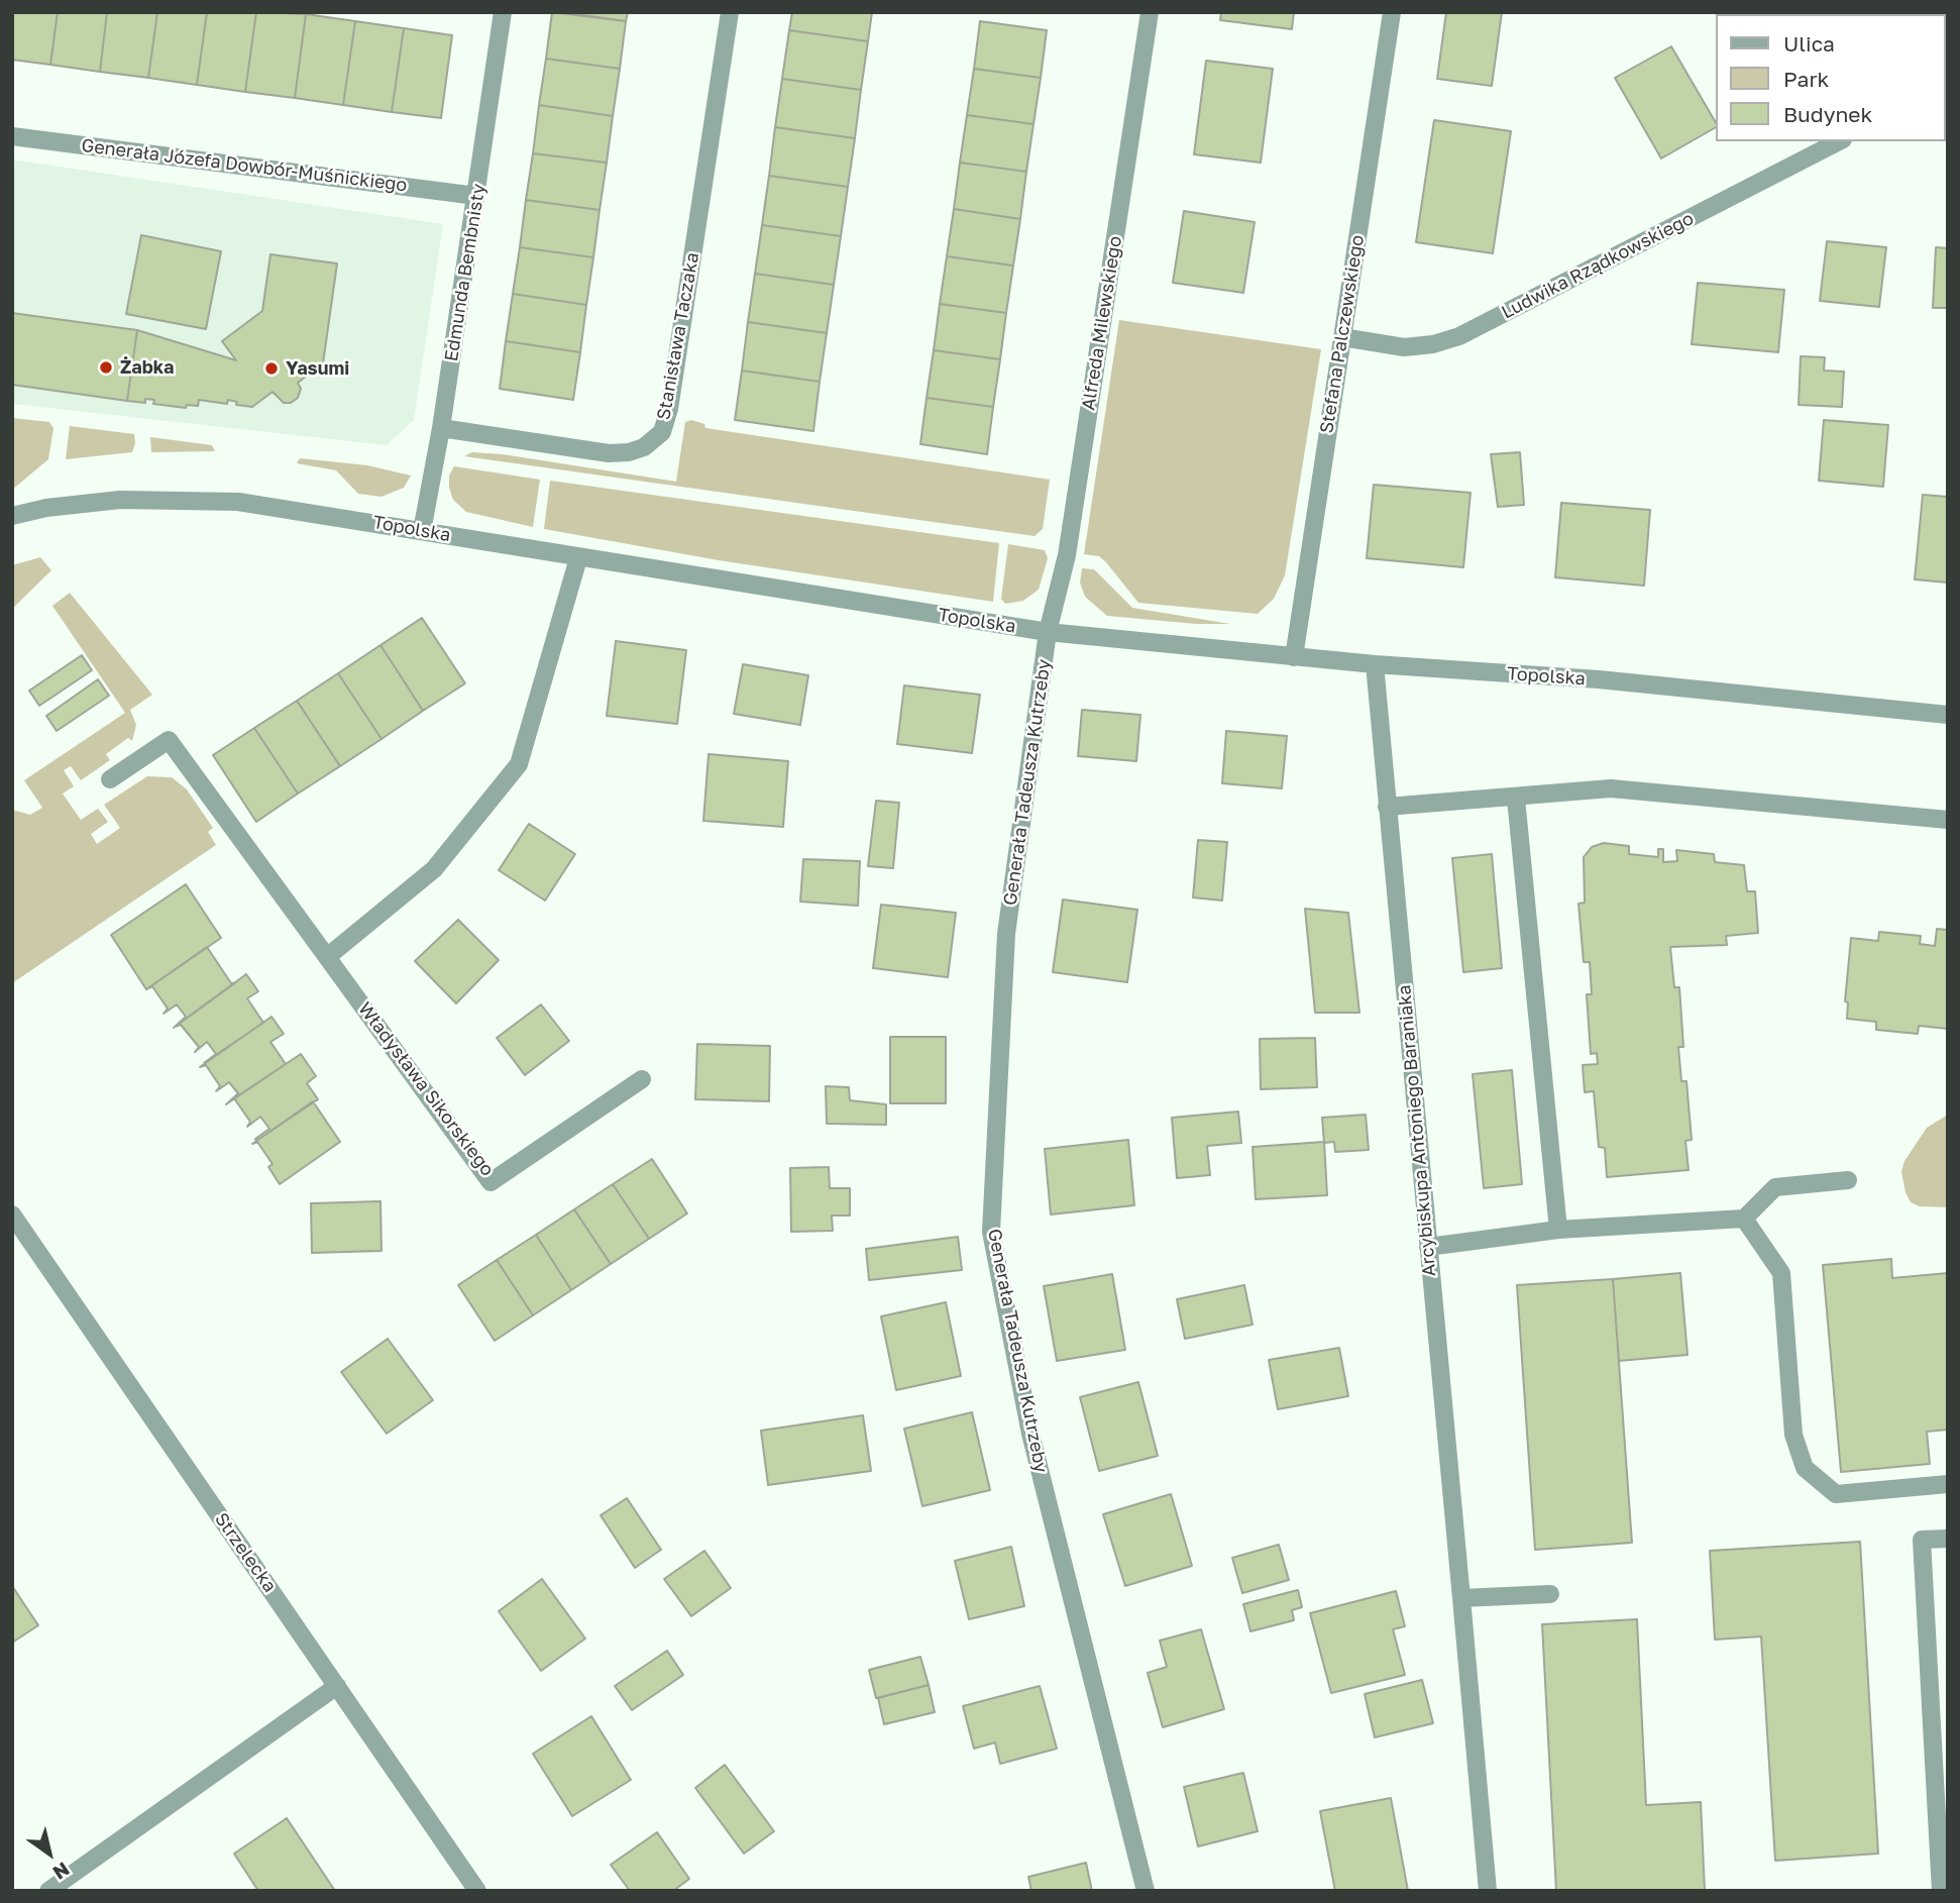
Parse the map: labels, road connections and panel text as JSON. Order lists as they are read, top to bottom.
{
  "streets": {
    "street": [
      "Generała Józefa Dowbór-Muśnickiego",
      "Ludwika Rządkowskiego",
      "Edmunda Bembnisty",
      "Alfreda Milewskiego",
      "Stefana Palczewskiego",
      "Stanisława Taczaka",
      "Topolska",
      "Generała Tadeusza Kutrzeby",
      "Władysława Sikorskiego",
      "Arcybiskupa Antoniego Baraniaka",
      "Strzelecka"
    ]
  },
  "crossings": [
    ["Generała Józefa Dowbór-Muśnickiego", "Edmunda Bembnisty"],
    ["Ludwika Rządkowskiego", "Stefana Palczewskiego"],
    ["Edmunda Bembnisty", "Stanisława Taczaka"],
    ["Edmunda Bembnisty", "Topolska"],
    ["Alfreda Milewskiego", "Topolska"],
    ["Alfreda Milewskiego", "Generała Tadeusza Kutrzeby"],
    ["Stefana Palczewskiego", "Topolska"],
    ["Topolska", "Generała Tadeusza Kutrzeby"],
    ["Topolska", "Arcybiskupa Antoniego Baraniaka"]
  ],
  "places": ["Żabka", "Yasumi"],
  "legend": ["Ulica", "Park", "Budynek"],
  "north": "bottom right"
}
